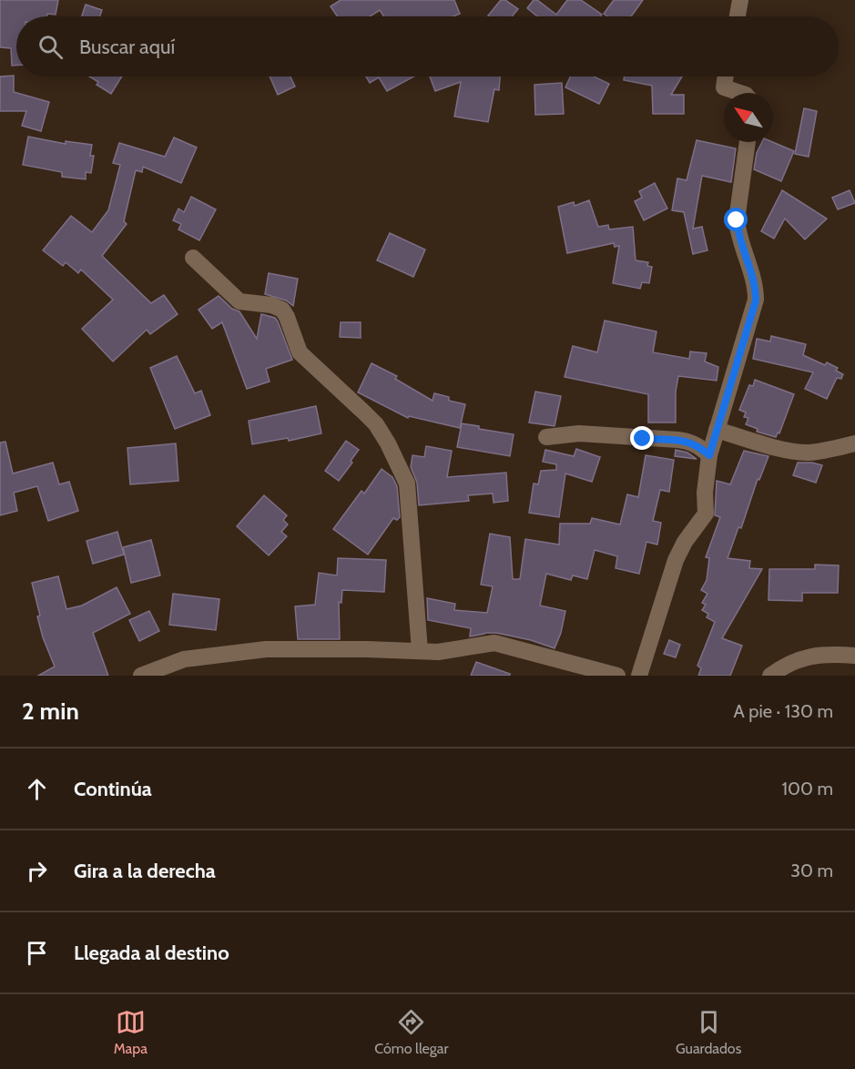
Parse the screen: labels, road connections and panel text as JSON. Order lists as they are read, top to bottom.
{
  "north": "top left",
  "page": {
    "search": "Buscar aquí",
    "heading": ["2 min", "A pie · 130 m"],
    "list": [
      ["Continúa", "100 m"],
      ["Gira a la derecha", "30 m"],
      "Llegada al destino"
    ],
    "nav": ["Mapa", "Cómo llegar", "Guardados"]
  }
}
